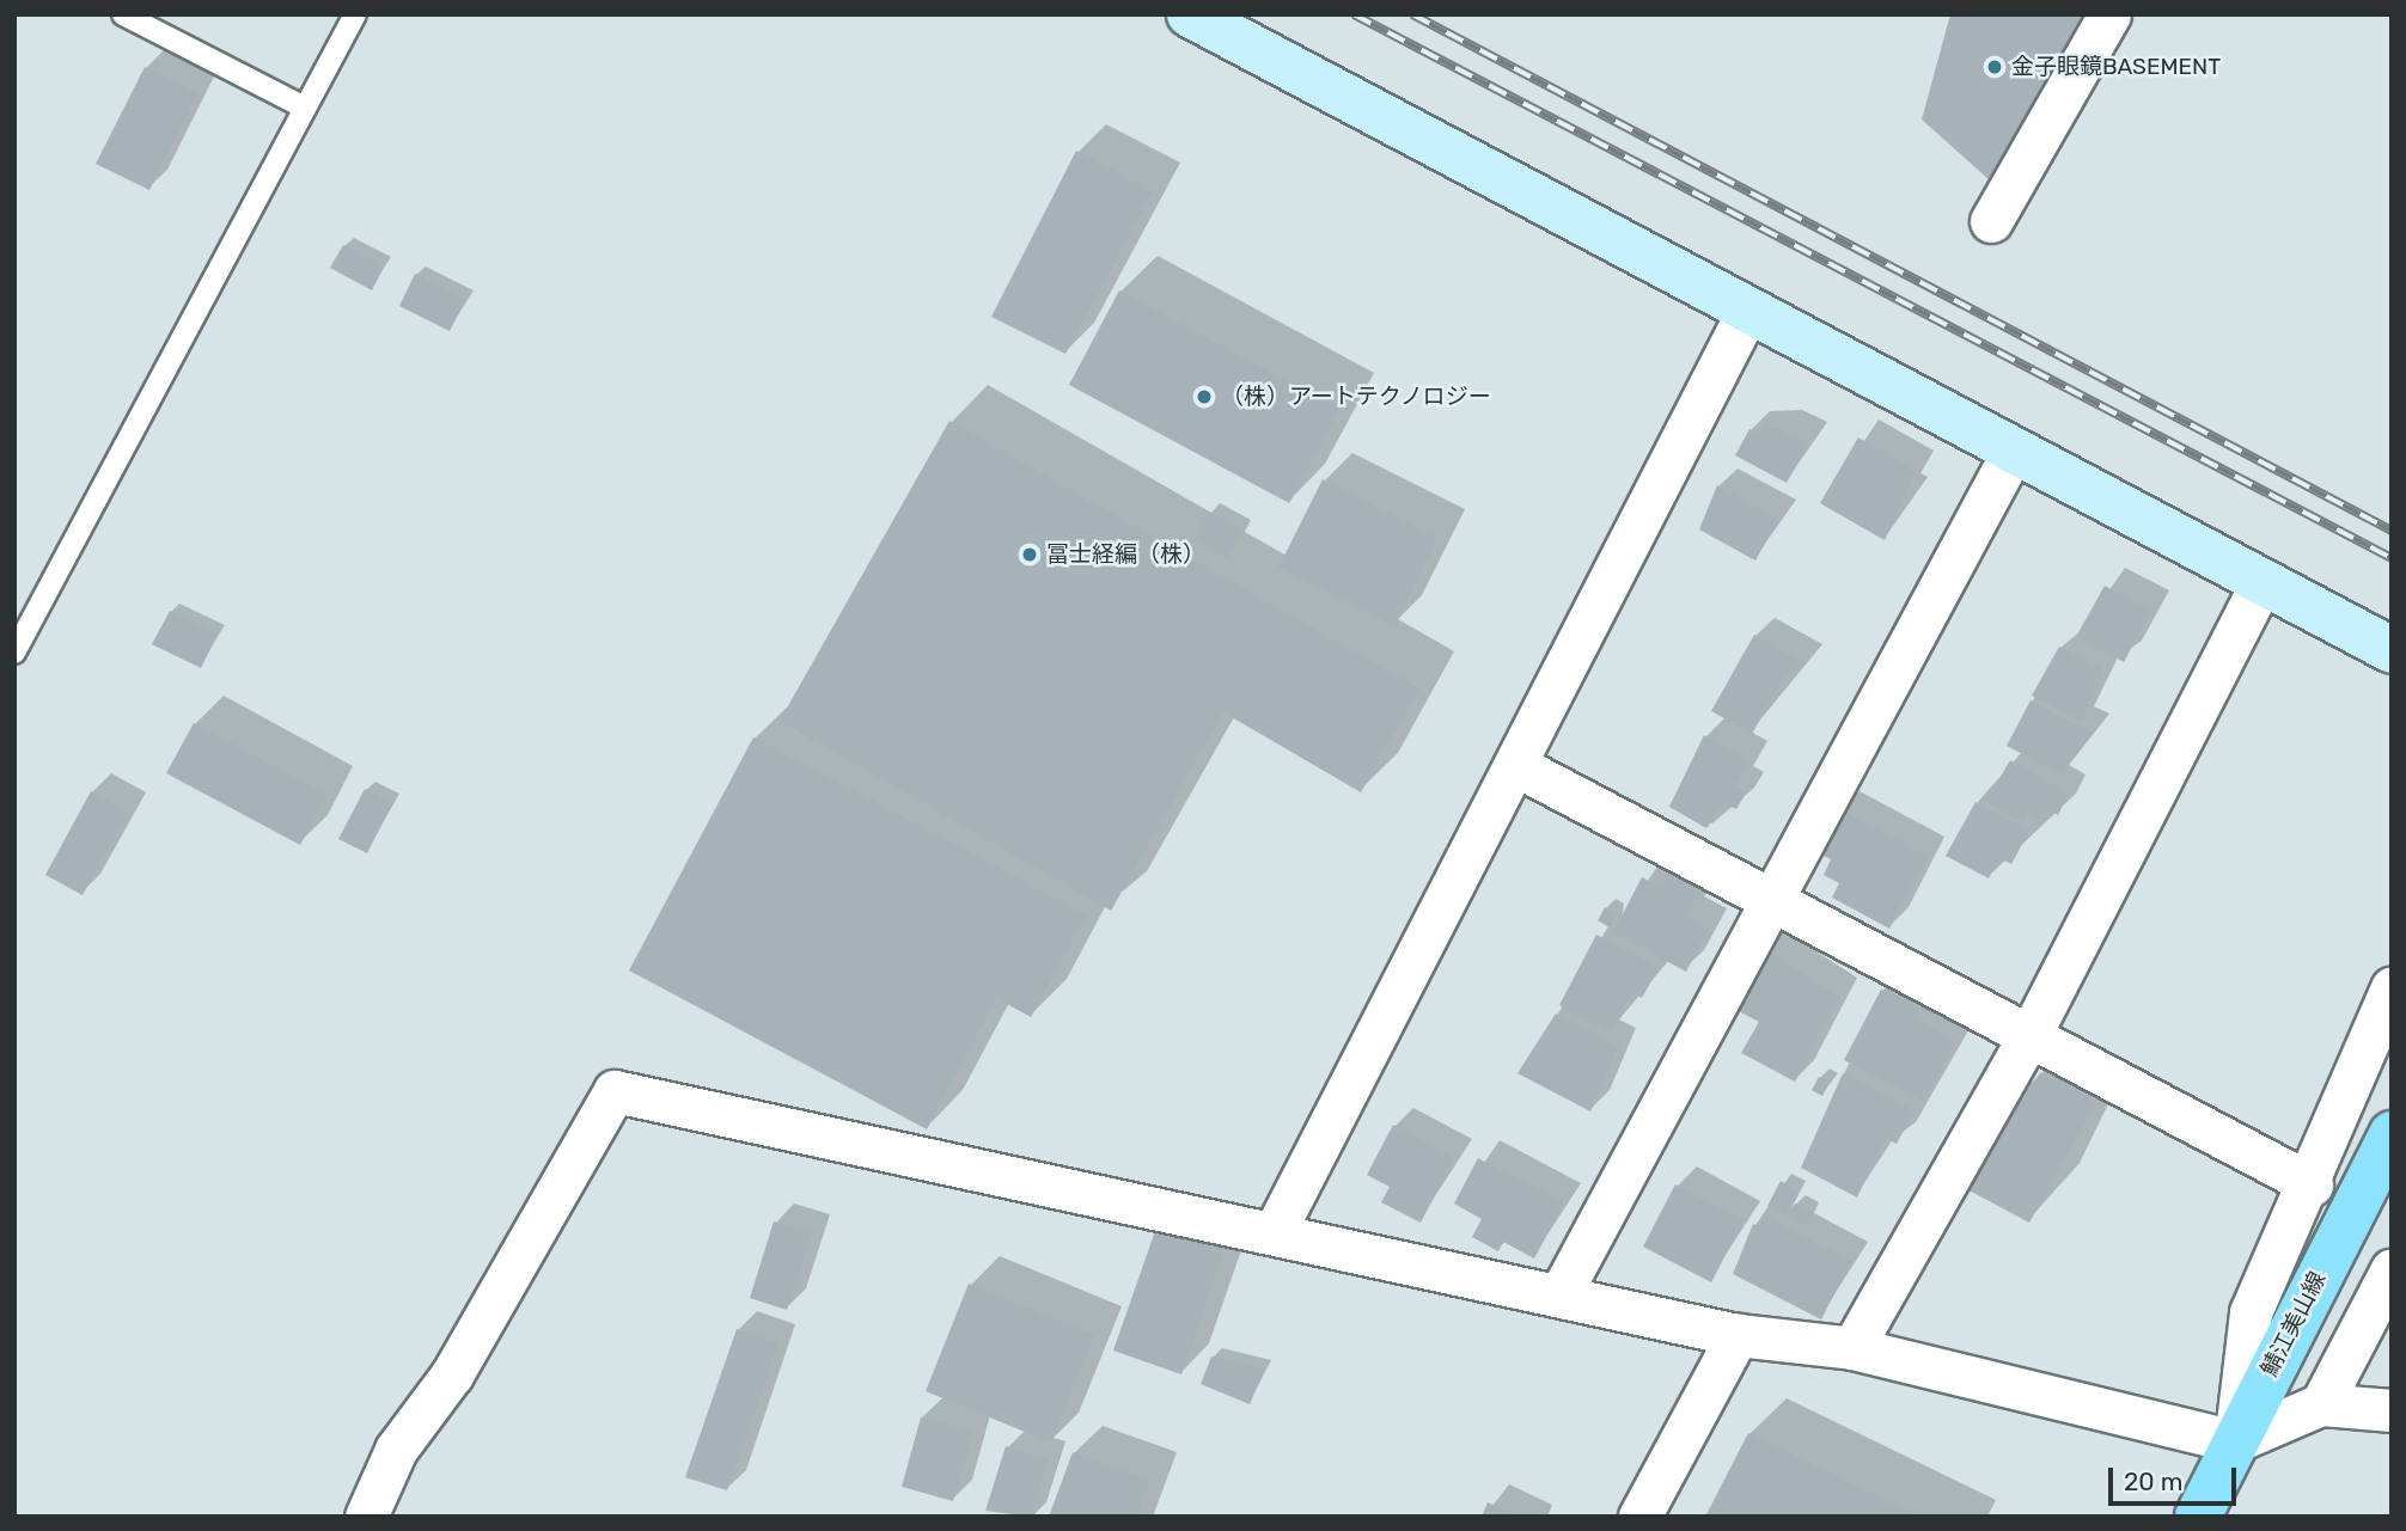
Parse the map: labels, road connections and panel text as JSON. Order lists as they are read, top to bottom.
{
  "streets": {
    "main road": ["鯖江美山線"]
  },
  "places": ["金子眼鏡BASEMENT", "（株）アートテクノロジー", "冨士経編（株）"],
  "scale_bar": "20 m"
}
